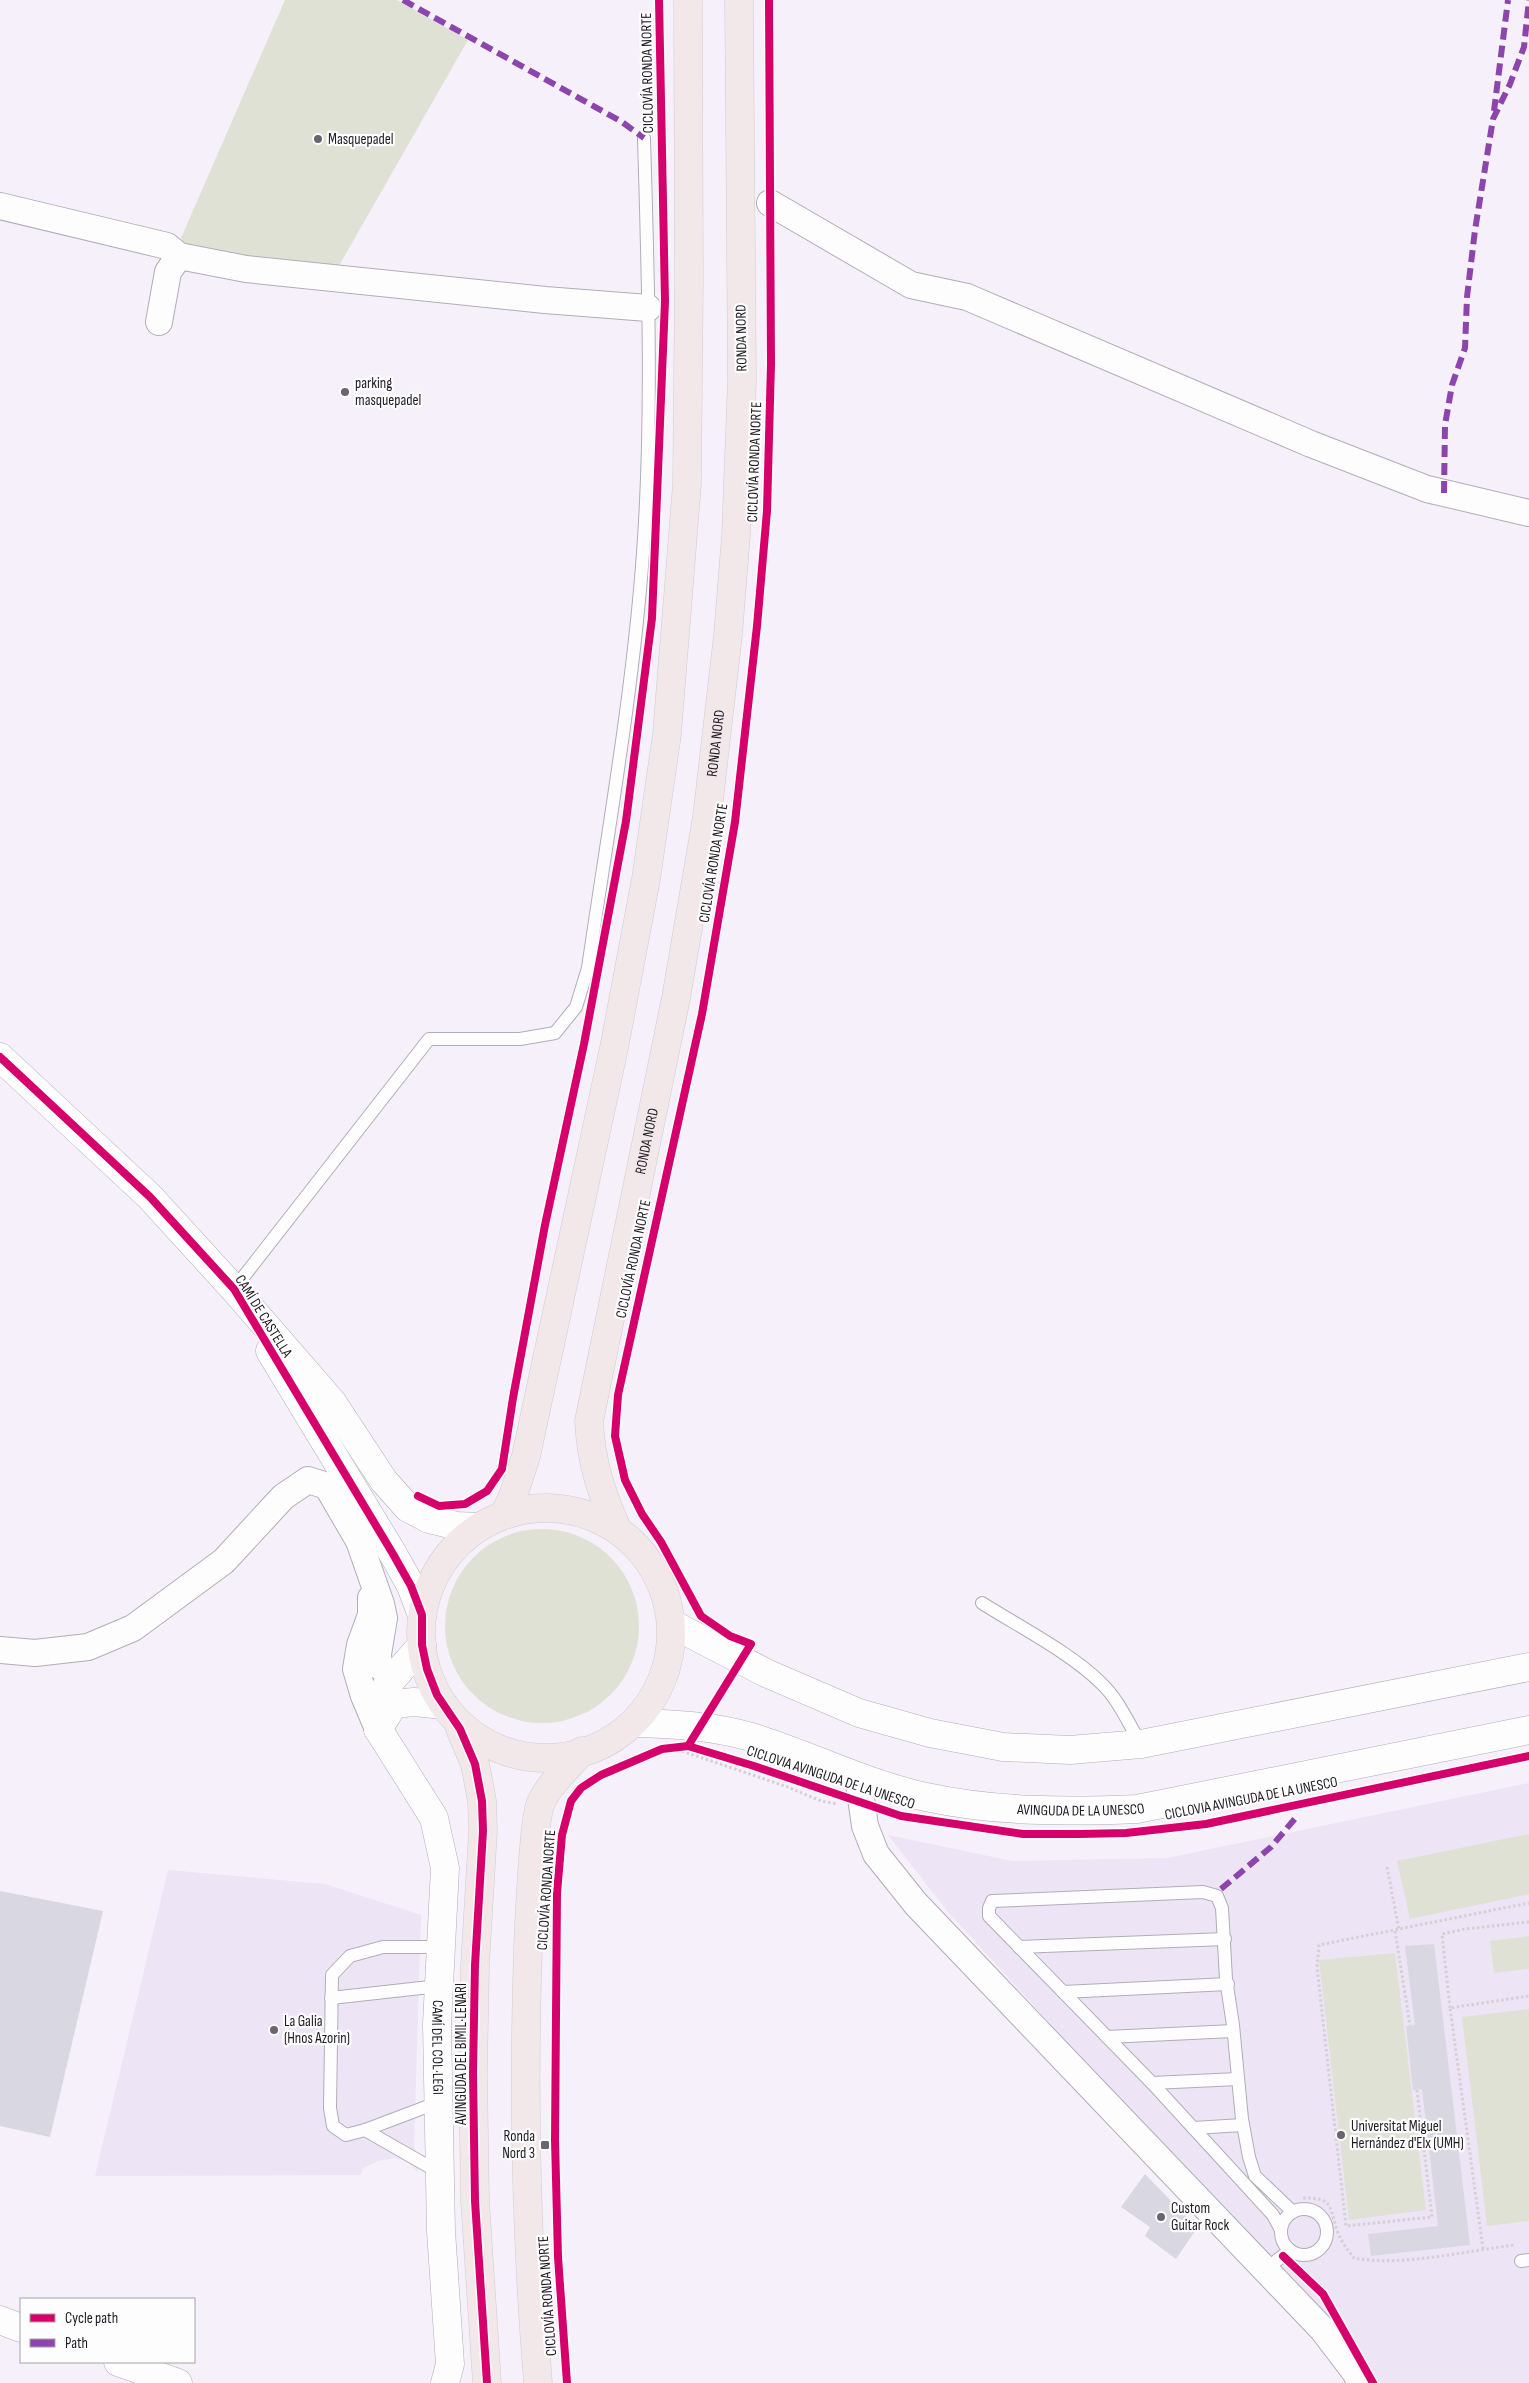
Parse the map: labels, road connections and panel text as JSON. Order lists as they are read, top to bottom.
{
  "streets": {
    "main road": [
      "RONDA NORD",
      "CAMÍ DE CASTELLA",
      "AVINGUDA DE LA UNESCO",
      "CAMÍ DEL COL·LEGI",
      "AVINGUDA DEL BIMIL·LENARI"
    ],
    "cycle path": ["CICLOVÍA RONDA NORTE", "CICLOVIA AVINGUDA DE LA UNESCO"]
  },
  "crossings": [
    ["CICLOVIA AVINGUDA DE LA UNESCO", "AVINGUDA DE LA UNESCO"]
  ],
  "places": {
    "other": [
      "Masquepadel",
      "parking masquepadel",
      "La Galia (Hnos Azorin)",
      "Universitat Miguel Hernández d'Elx (UMH)",
      "Custom Guitar Rock"
    ],
    "transit": ["Ronda Nord 3"]
  },
  "legend": ["Cycle path", "Path"]
}
